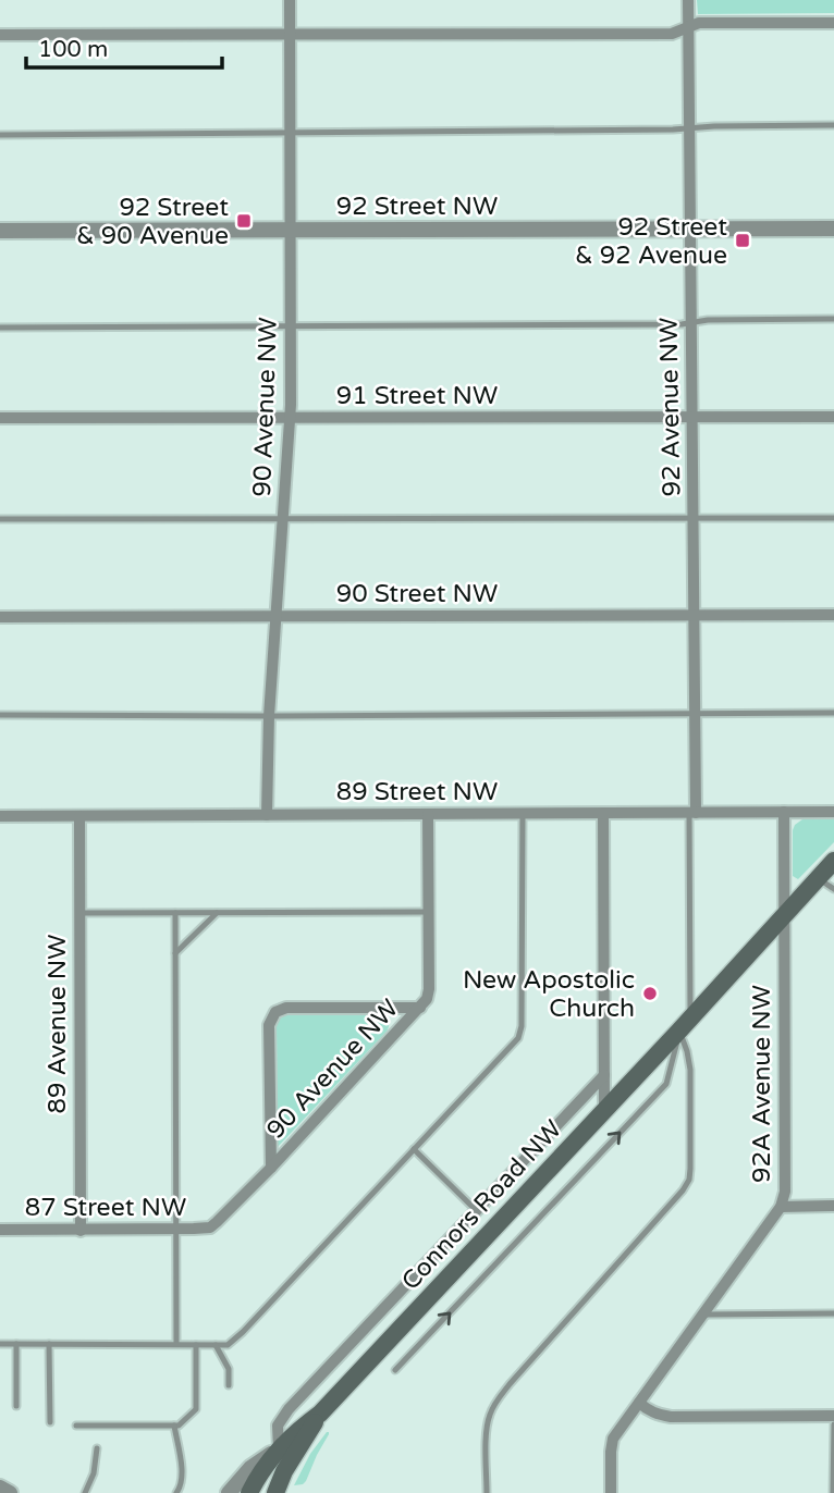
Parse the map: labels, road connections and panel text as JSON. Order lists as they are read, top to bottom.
{
  "streets": {
    "main road": ["Connors Road NW"],
    "street": [
      "92 Street NW",
      "91 Street NW",
      "90 Avenue NW",
      "92 Avenue NW",
      "90 Street NW",
      "89 Street NW",
      "89 Avenue NW",
      "92A Avenue NW",
      "87 Street NW"
    ]
  },
  "crossings": [
    ["92 Street NW", "90 Avenue NW"],
    ["92 Street NW", "92 Avenue NW"],
    ["91 Street NW", "90 Avenue NW"],
    ["91 Street NW", "92 Avenue NW"],
    ["90 Avenue NW", "90 Street NW"],
    ["90 Avenue NW", "89 Street NW"],
    ["90 Avenue NW", "87 Street NW"],
    ["92 Avenue NW", "90 Street NW"],
    ["92 Avenue NW", "89 Street NW"],
    ["89 Street NW", "89 Avenue NW"],
    ["89 Street NW", "92A Avenue NW"],
    ["89 Avenue NW", "87 Street NW"],
    ["92A Avenue NW", "Connors Road NW"]
  ],
  "places": {
    "transit": ["92 Street & 90 Avenue", "92 Street & 92 Avenue"],
    "other": ["New Apostolic Church"]
  },
  "scale_bar": "100 m"
}
